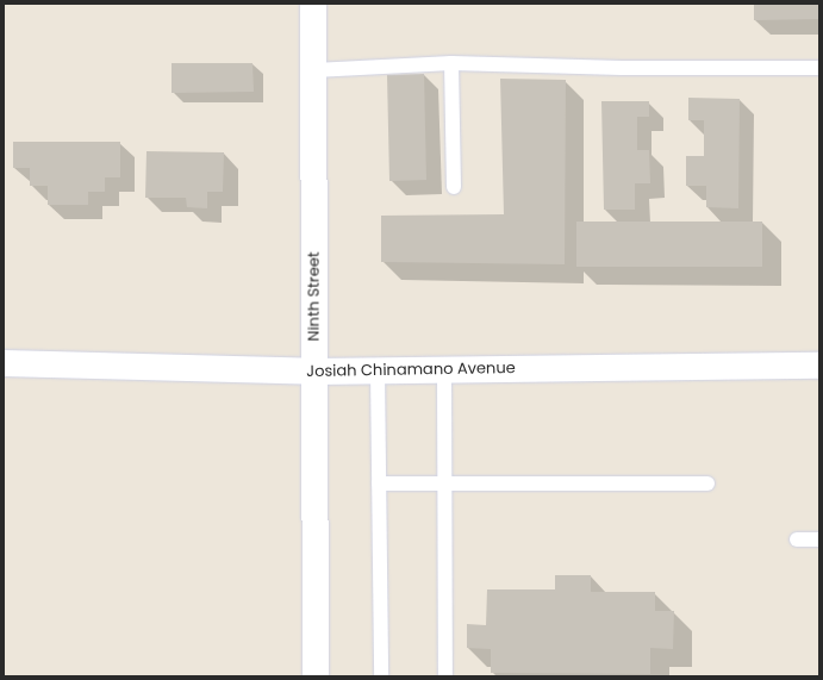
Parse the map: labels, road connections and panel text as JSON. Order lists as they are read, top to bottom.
{
  "streets": {
    "street": ["Ninth Street", "Josiah Chinamano Avenue"]
  },
  "crossings": [
    ["Ninth Street", "Josiah Chinamano Avenue"]
  ]
}
